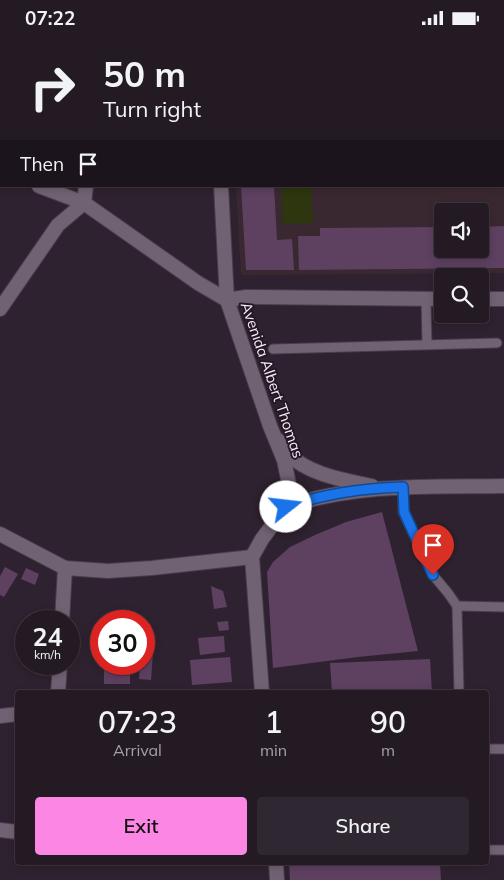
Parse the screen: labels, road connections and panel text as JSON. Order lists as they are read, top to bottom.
{
  "streets": {
    "street": ["Avenida Albert Thomas"]
  },
  "page": {
    "status": "07:22",
    "turn": ["50 m", "Turn right"],
    "then": "Then",
    "speed": "24 km/h",
    "limit": "30",
    "eta": [
      "07:23",
      "Arrival",
      "1",
      "min",
      "90",
      "m"
    ],
    "buttons": ["Exit", "Share"]
  }
}
